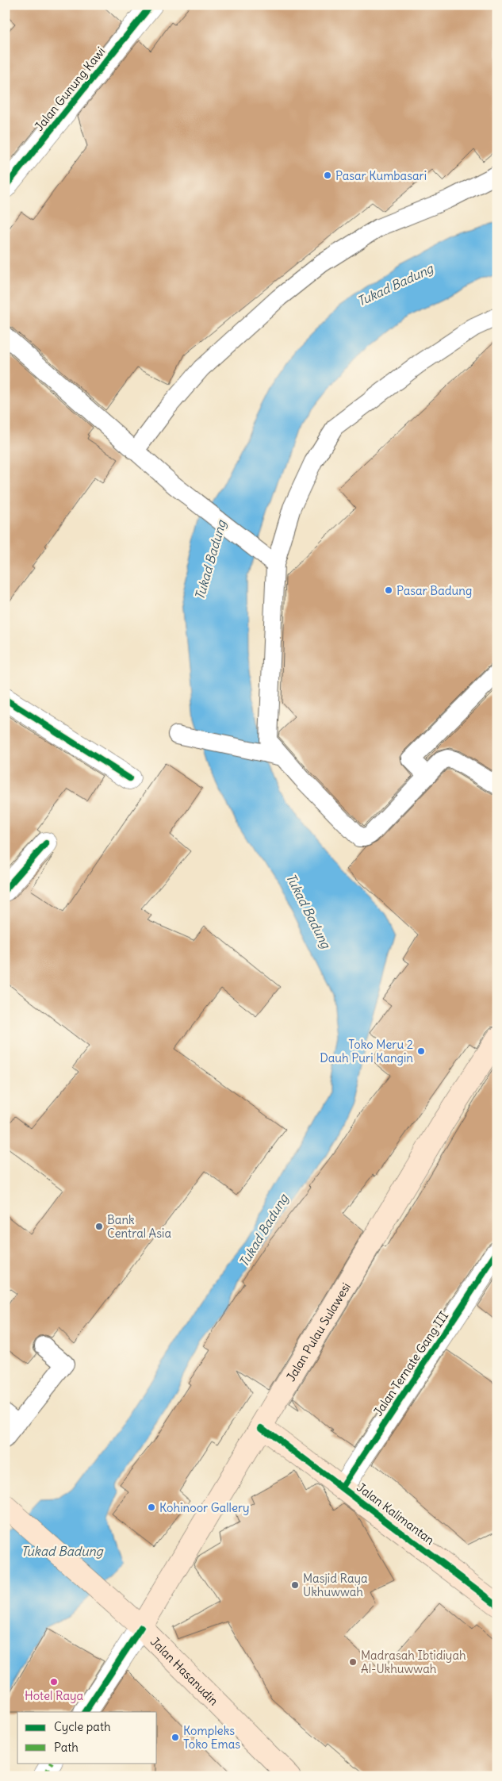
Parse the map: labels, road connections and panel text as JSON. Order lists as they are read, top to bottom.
{
  "streets": {
    "main road": ["Jalan Pulau Sulawesi", "Jalan Kalimantan", "Jalan Hasanudin"],
    "street": ["Jalan Gunung Kawi", "Jalan Ternate Gang III"]
  },
  "crossings": [
    ["Jalan Pulau Sulawesi", "Jalan Kalimantan"],
    ["Jalan Pulau Sulawesi", "Jalan Hasanudin"],
    ["Jalan Ternate Gang III", "Jalan Kalimantan"]
  ],
  "water": ["Tukad Badung"],
  "places": [
    "Pasar Kumbasari",
    "Pasar Badung",
    "Toko Meru 2 Dauh Puri Kangin",
    "Bank Central Asia",
    "Kohinoor Gallery",
    "Masjid Raya Ukhuwwah",
    "Madrasah Ibtidiyah Al-Ukhuwwah",
    "Hotel Raya",
    "Kompleks Toko Emas"
  ],
  "legend": ["Cycle path", "Path"]
}
